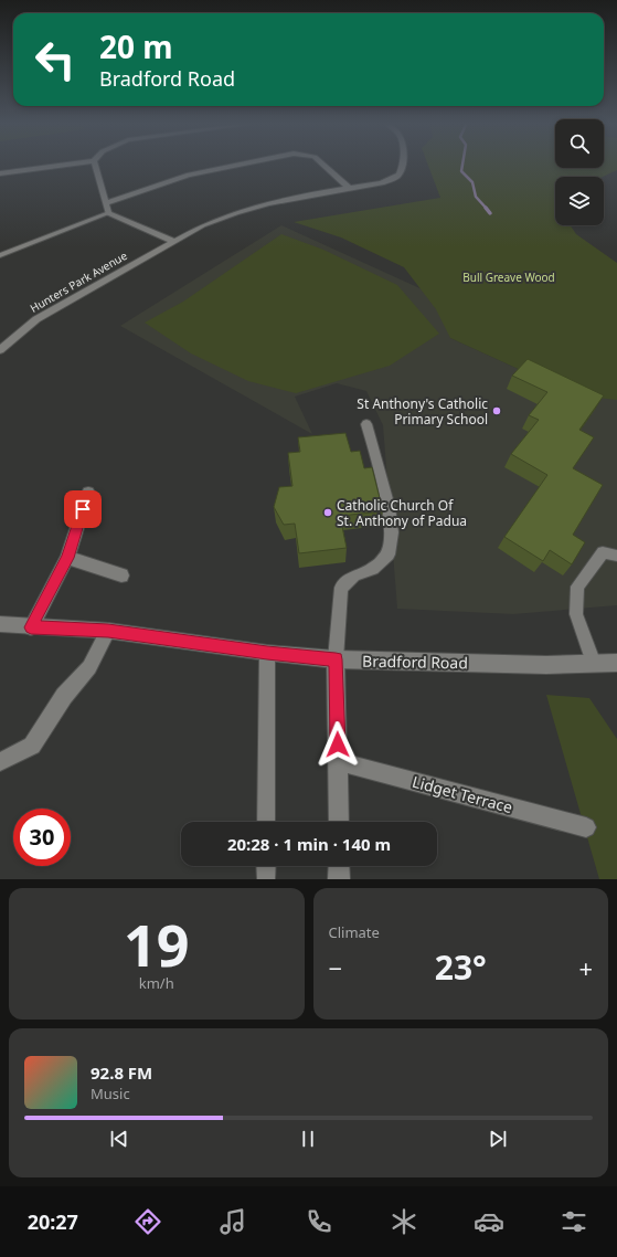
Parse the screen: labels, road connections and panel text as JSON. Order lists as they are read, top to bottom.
{
  "streets": {
    "street": ["Hunters Park Avenue", "Bradford Road", "Lidget Terrace"]
  },
  "parks": ["Bull Greave Wood"],
  "places": ["St Anthony's Catholic Primary School", "Catholic Church Of St. Anthony of Padua"],
  "page": {
    "turn": ["20 m", "Bradford Road"],
    "limit": "30",
    "trip": "20:28 · 1 min · 140 m",
    "tile": [
      ["19", "km/h"],
      "Climate"
    ],
    "heat": ["−", "23°", "+"],
    "song": ["92.8 FM", "Music"],
    "tabs": "20:27"
  }
}
